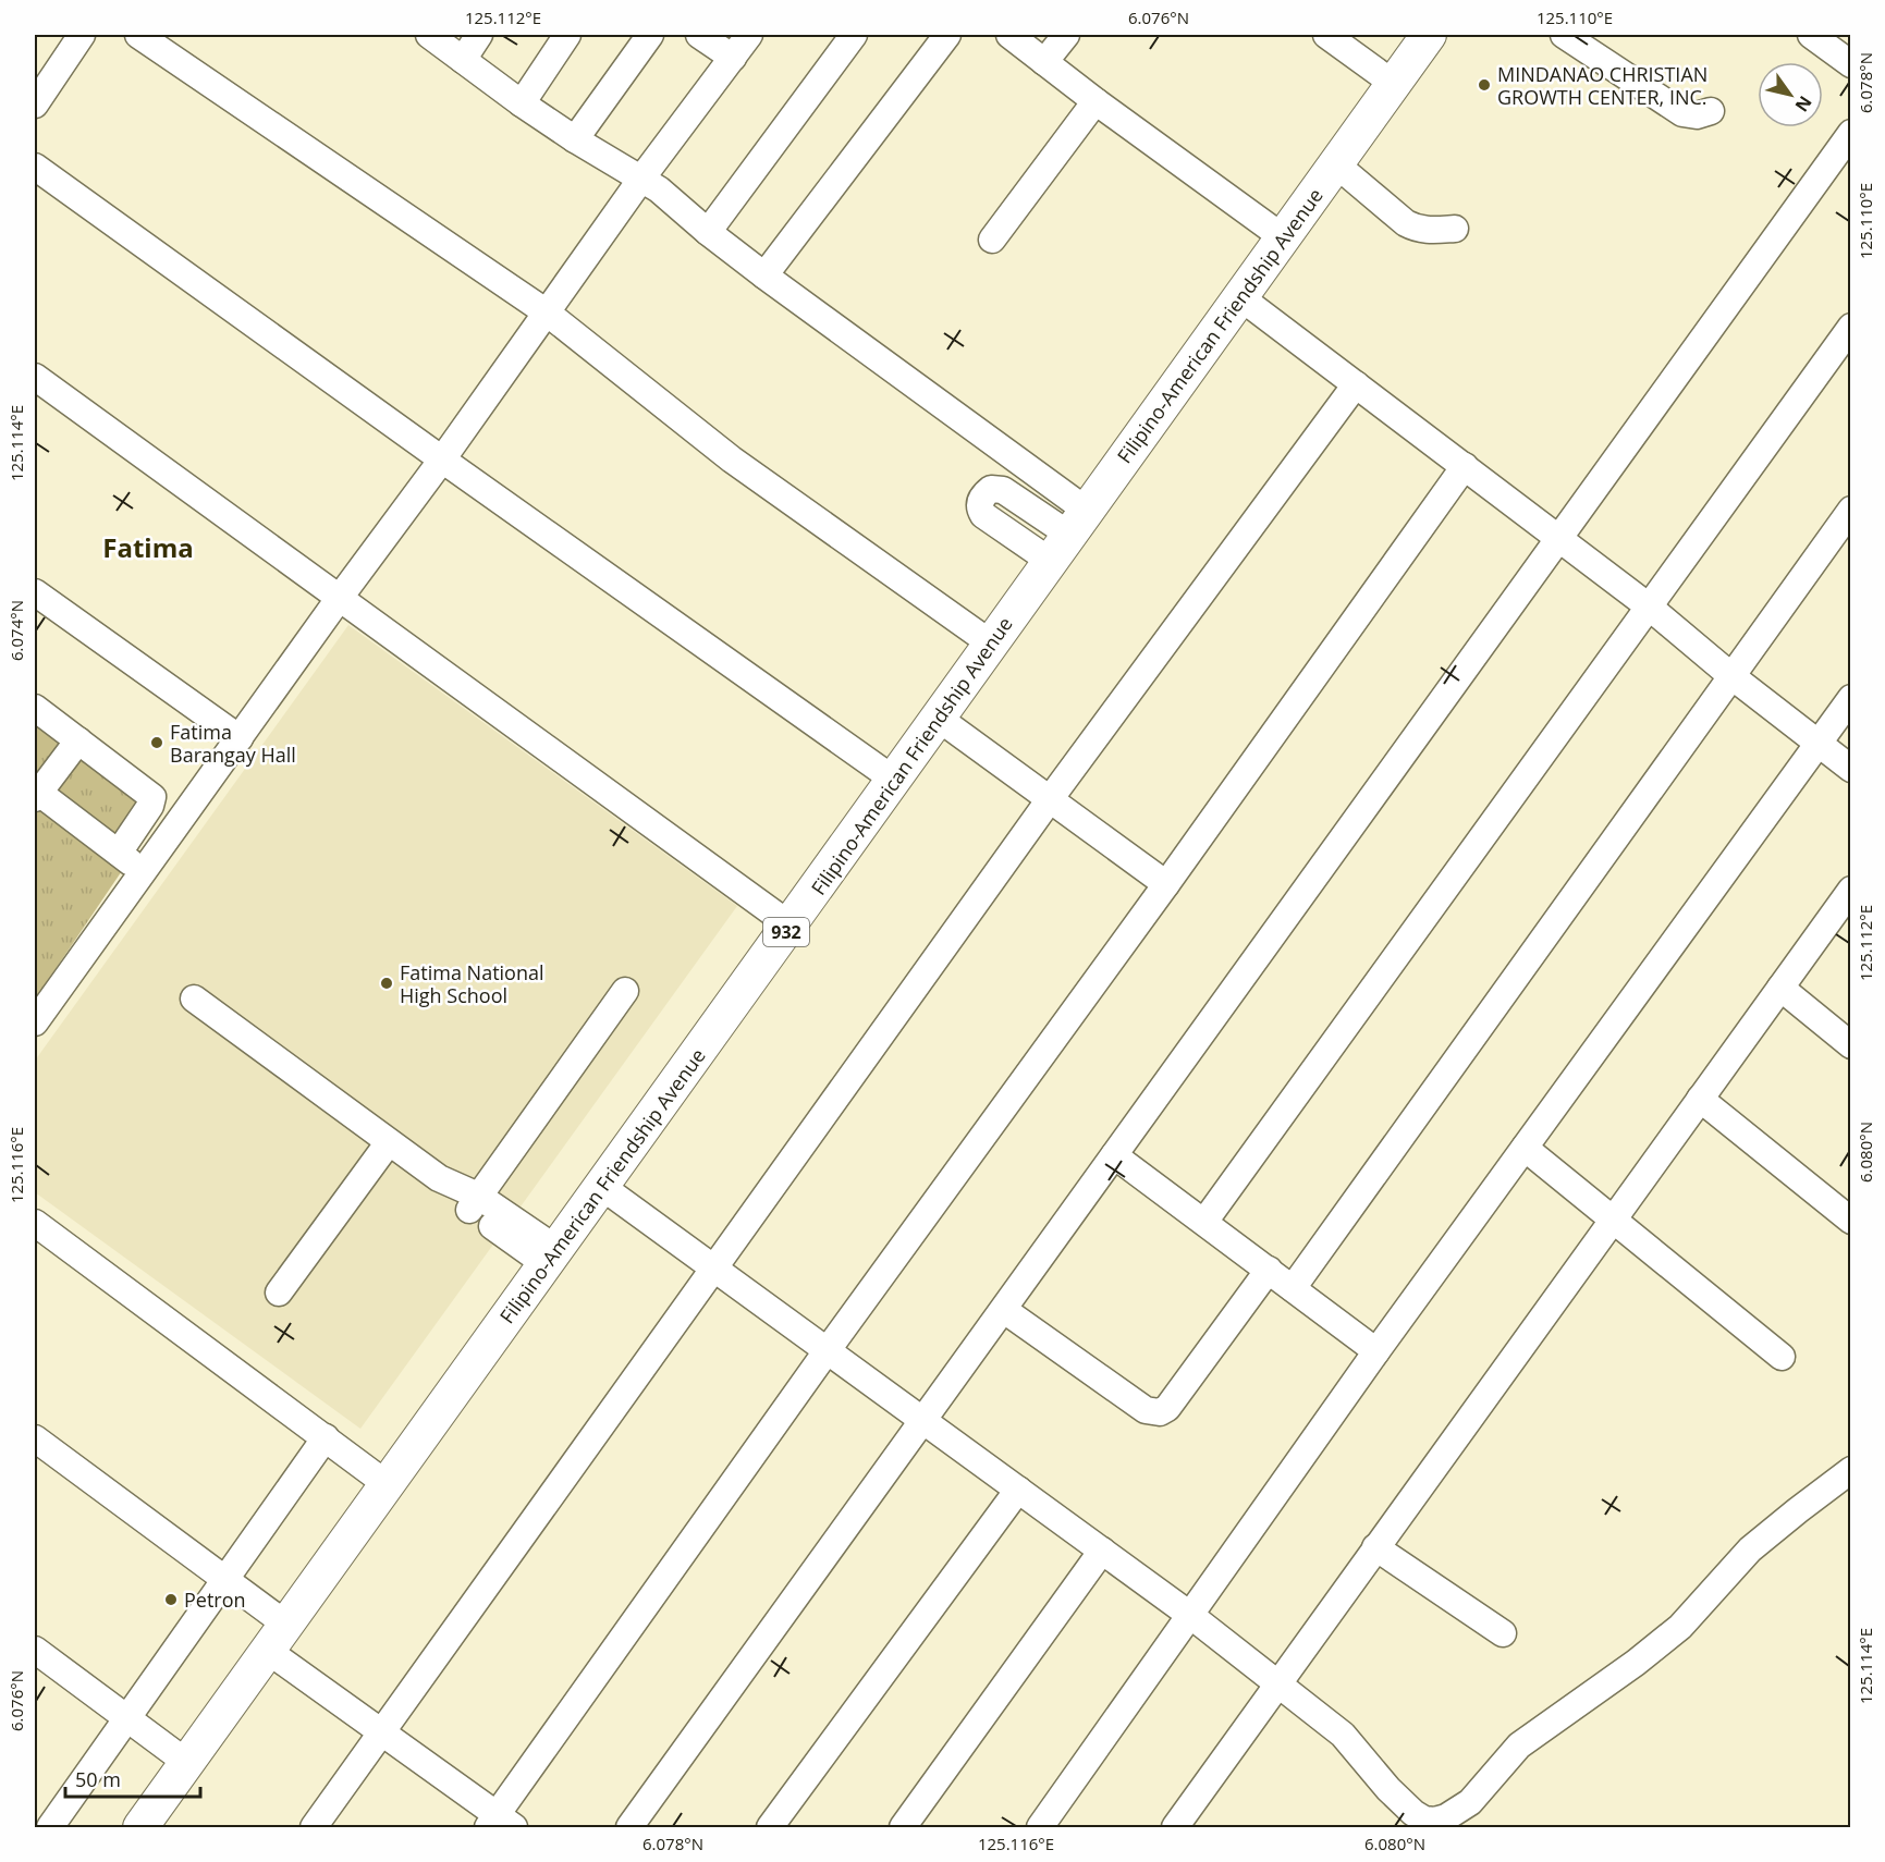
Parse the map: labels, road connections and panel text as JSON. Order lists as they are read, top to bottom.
{
  "streets": {
    "main road": ["Filipino-American Friendship Avenue", "932"]
  },
  "districts": ["Fatima"],
  "places": [
    "MINDANAO CHRISTIAN GROWTH CENTER, INC.",
    "Fatima Barangay Hall",
    "Fatima National High School",
    "Petron"
  ],
  "scale_bar": "50 m",
  "north": "bottom right",
  "coordinates": [
    "125.112°E",
    "6.076°N",
    "125.110°E",
    "6.078°N",
    "125.114°E",
    "6.074°N",
    "6.080°N",
    "125.116°E"
  ]
}
